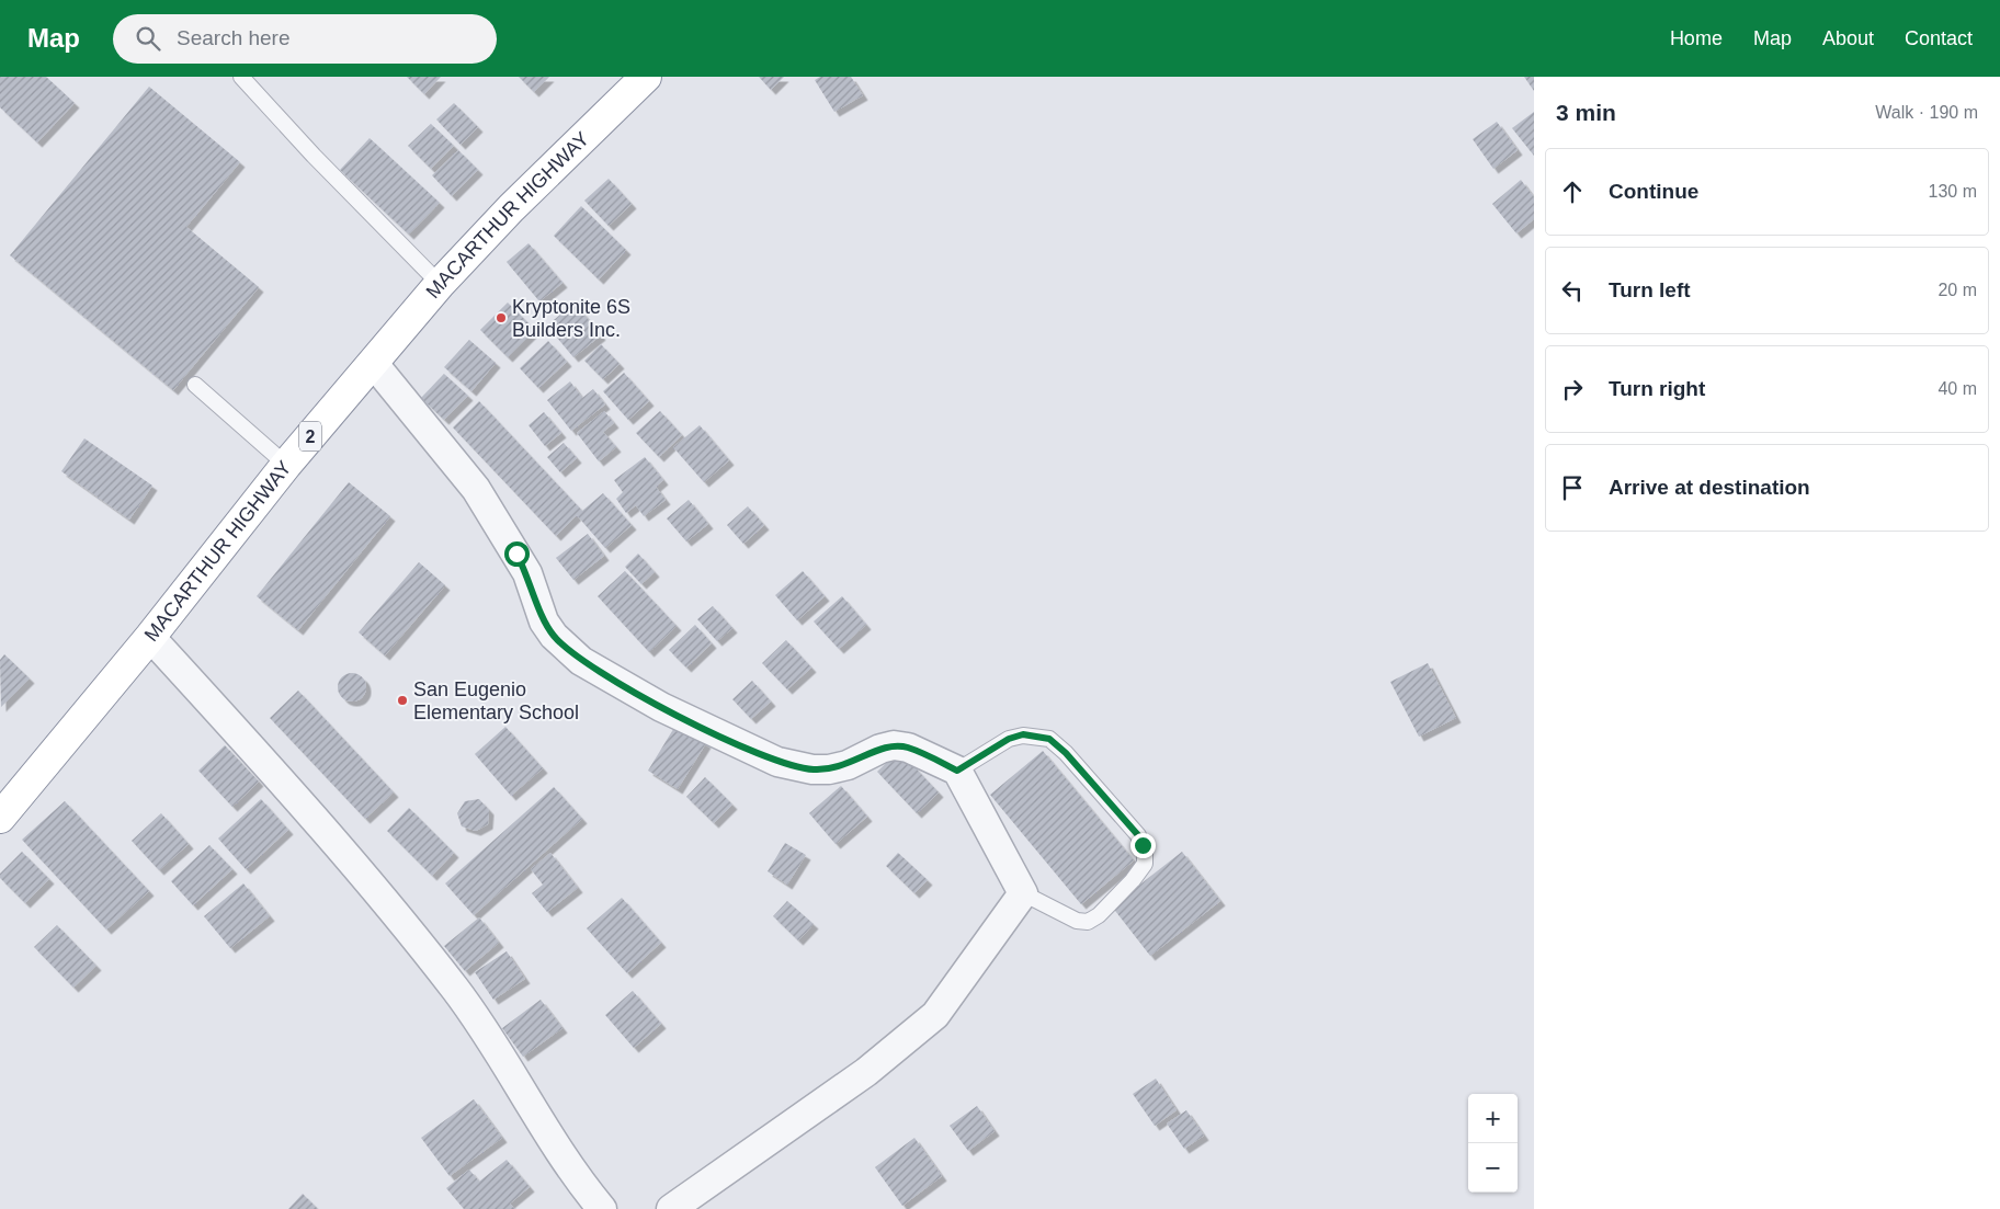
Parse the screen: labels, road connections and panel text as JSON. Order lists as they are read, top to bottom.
{
  "streets": {
    "highway": ["MACARTHUR HIGHWAY", "2"]
  },
  "places": ["Kryptonite 6S Builders Inc.", "San Eugenio Elementary School"],
  "page": {
    "header": "Map",
    "search": "Search here",
    "nav": [
      "Home",
      "Map",
      "About",
      "Contact"
    ],
    "heading": ["3 min", "Walk · 190 m"],
    "list": [
      ["Continue", "130 m"],
      ["Turn left", "20 m"],
      ["Turn right", "40 m"],
      "Arrive at destination"
    ],
    "map_buttons": ["+", "−"]
  }
}
